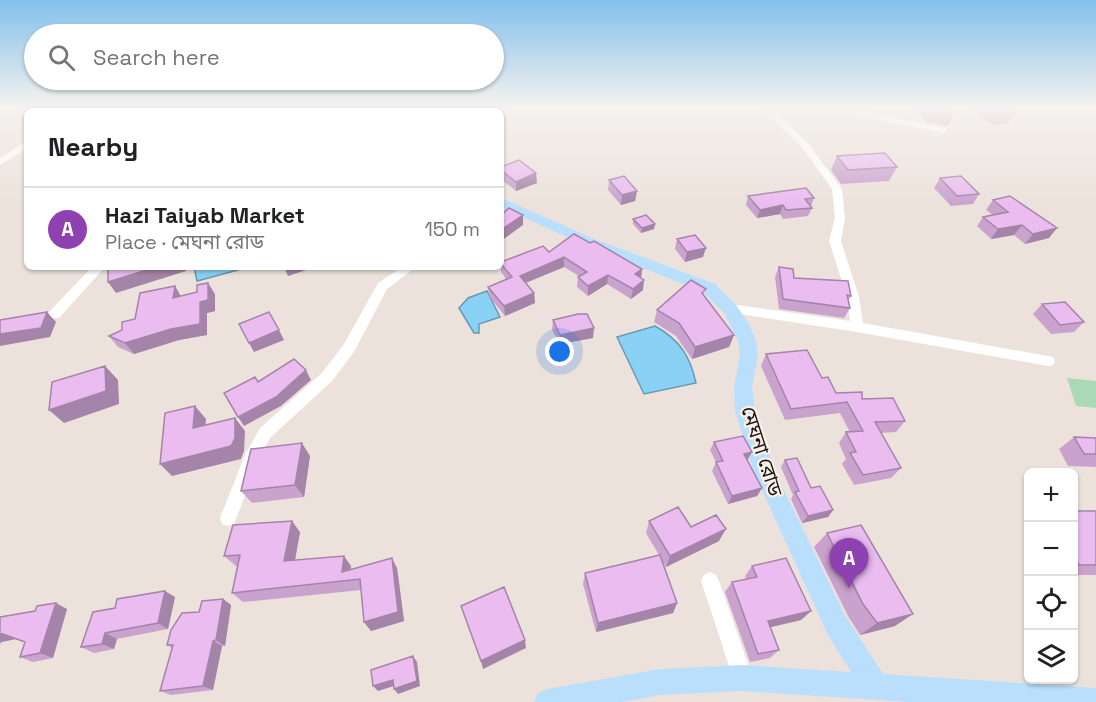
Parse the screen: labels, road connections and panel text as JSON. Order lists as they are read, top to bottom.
{
  "streets": {
    "main road": ["মেঘনা রোড"]
  },
  "page": {
    "search": "Search here",
    "heading": "Nearby",
    "list": [
      {
        "mark": "A",
        "name": "Hazi Taiyab Market",
        "note": "Place · মেঘনা রোড",
        "value": "150 m"
      }
    ],
    "map_buttons": ["+", "−"],
    "pins": "A"
  }
}
